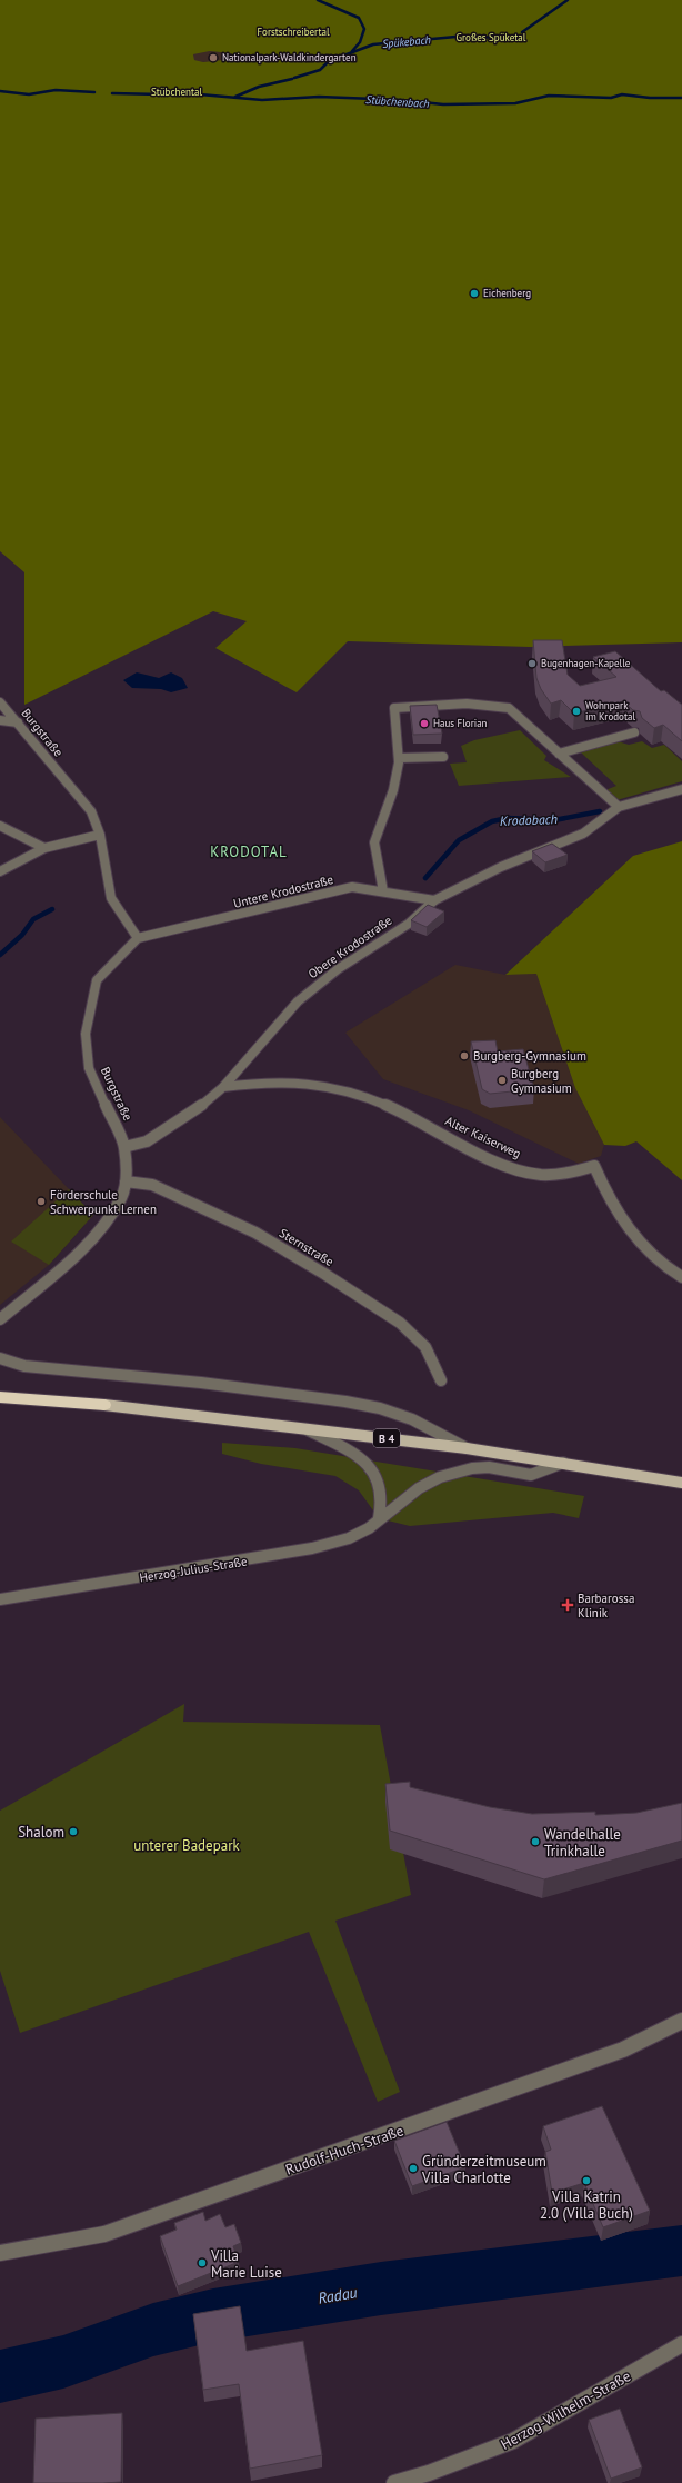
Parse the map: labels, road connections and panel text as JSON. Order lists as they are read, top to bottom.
{
  "streets": {
    "highway": ["B 4"],
    "main road": ["Herzog-Julius-Straße"],
    "street": [
      "Burgstraße",
      "Untere Krodostraße",
      "Obere Krodostraße",
      "Alter Kaiserweg",
      "Sternstraße",
      "Rudolf-Huch-Straße",
      "Herzog-Wilhelm-Straße"
    ]
  },
  "crossings": [
    ["Burgstraße", "Untere Krodostraße"],
    ["Burgstraße", "Obere Krodostraße"],
    ["Burgstraße", "Sternstraße"],
    ["Untere Krodostraße", "Obere Krodostraße"],
    ["Obere Krodostraße", "Alter Kaiserweg"],
    ["B 4", "Herzog-Julius-Straße"]
  ],
  "districts": ["KRODOTAL"],
  "water": [
    "Spükebach",
    "Stübchenbach",
    "Krodobach",
    "Radau"
  ],
  "parks": [
    "Forstschreibertal",
    "Großes Spüketal",
    "Stübchental",
    "unterer Badepark"
  ],
  "places": {
    "other": [
      "Nationalpark-Waldkindergarten",
      "Eichenberg",
      "Bugenhagen-Kapelle",
      "Wohnpark im Krodotal",
      "Haus Florian",
      "Burgberg-Gymnasium",
      "Burgberg Gymnasium",
      "Förderschule Schwerpunkt Lernen",
      "Shalom",
      "Wandelhalle Trinkhalle",
      "Gründerzeitmuseum Villa Charlotte",
      "Villa Katrin 2.0 (Villa Buch)",
      "Villa Marie Luise"
    ],
    "health": ["Barbarossa Klinik"]
  }
}
